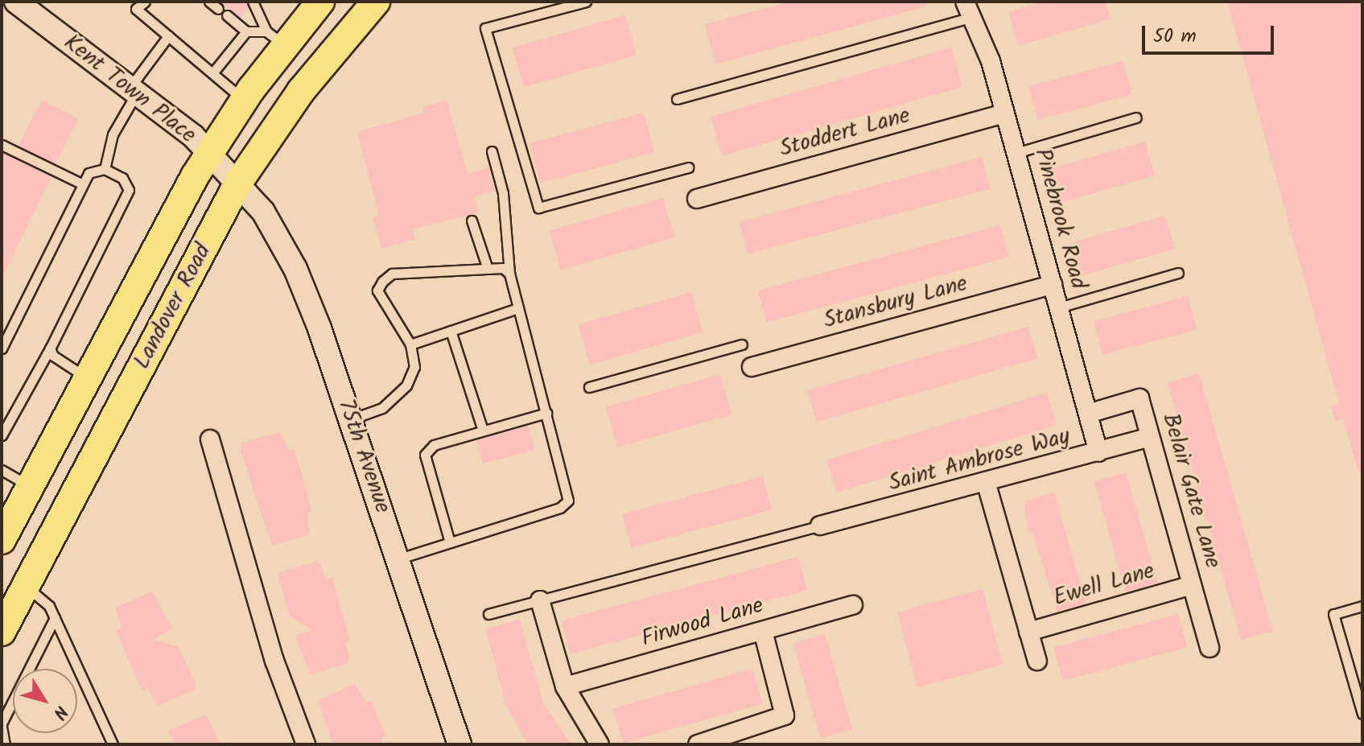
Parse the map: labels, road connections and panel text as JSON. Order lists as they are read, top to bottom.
{
  "streets": {
    "main road": ["Landover Road"],
    "street": [
      "Kent Town Place",
      "Stoddert Lane",
      "Pinebrook Road",
      "Stansbury Lane",
      "75th Avenue",
      "Saint Ambrose Way",
      "Belair Gate Lane",
      "Ewell Lane",
      "Firwood Lane"
    ]
  },
  "crossings": [
    ["Kent Town Place", "Landover Road"],
    ["Kent Town Place", "75th Avenue"],
    ["Stoddert Lane", "Pinebrook Road"],
    ["Pinebrook Road", "Stansbury Lane"],
    ["Pinebrook Road", "Saint Ambrose Way"],
    ["Pinebrook Road", "Belair Gate Lane"],
    ["Landover Road", "75th Avenue"],
    ["Saint Ambrose Way", "Belair Gate Lane"],
    ["Saint Ambrose Way", "Ewell Lane"],
    ["Belair Gate Lane", "Ewell Lane"]
  ],
  "scale_bar": "50 m",
  "north": "bottom right"
}
